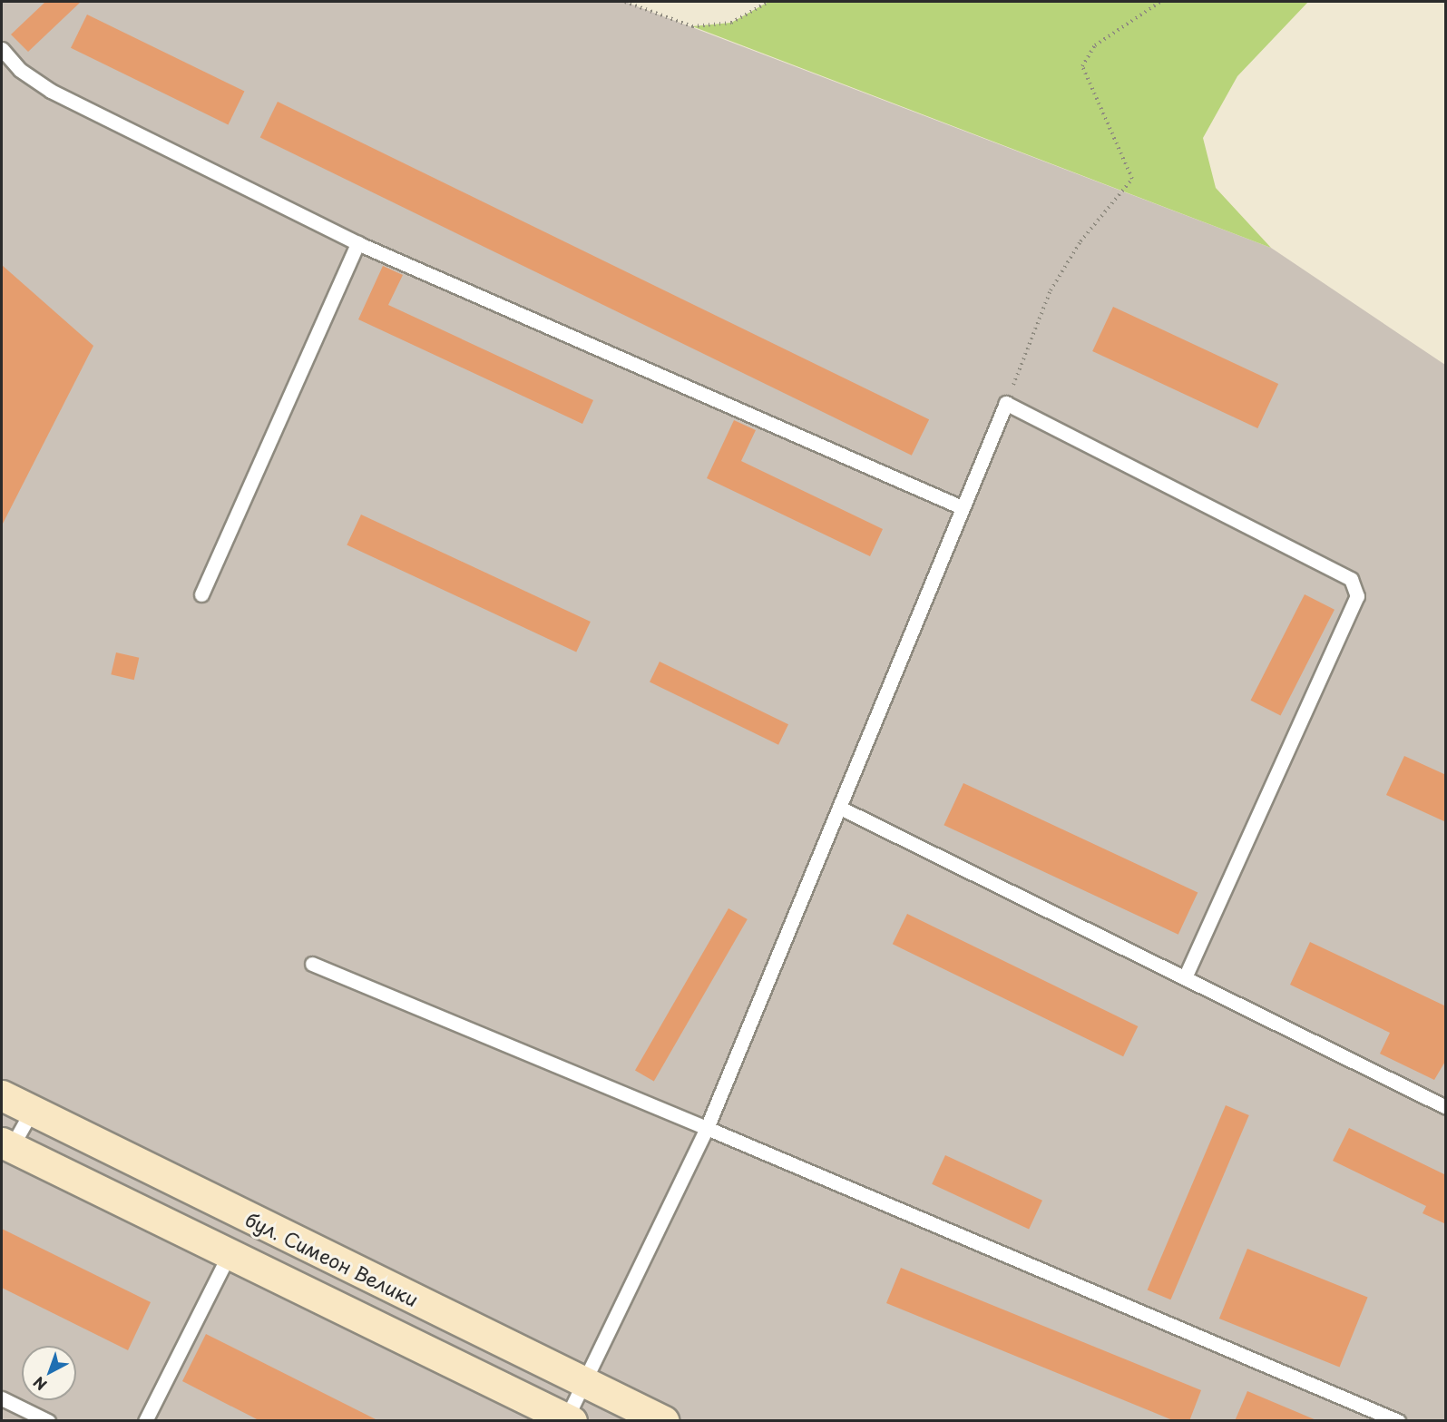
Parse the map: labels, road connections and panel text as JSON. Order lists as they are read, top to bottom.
{
  "streets": {
    "main road": ["бул. Симеон Велики"]
  },
  "north": "bottom left"
}
